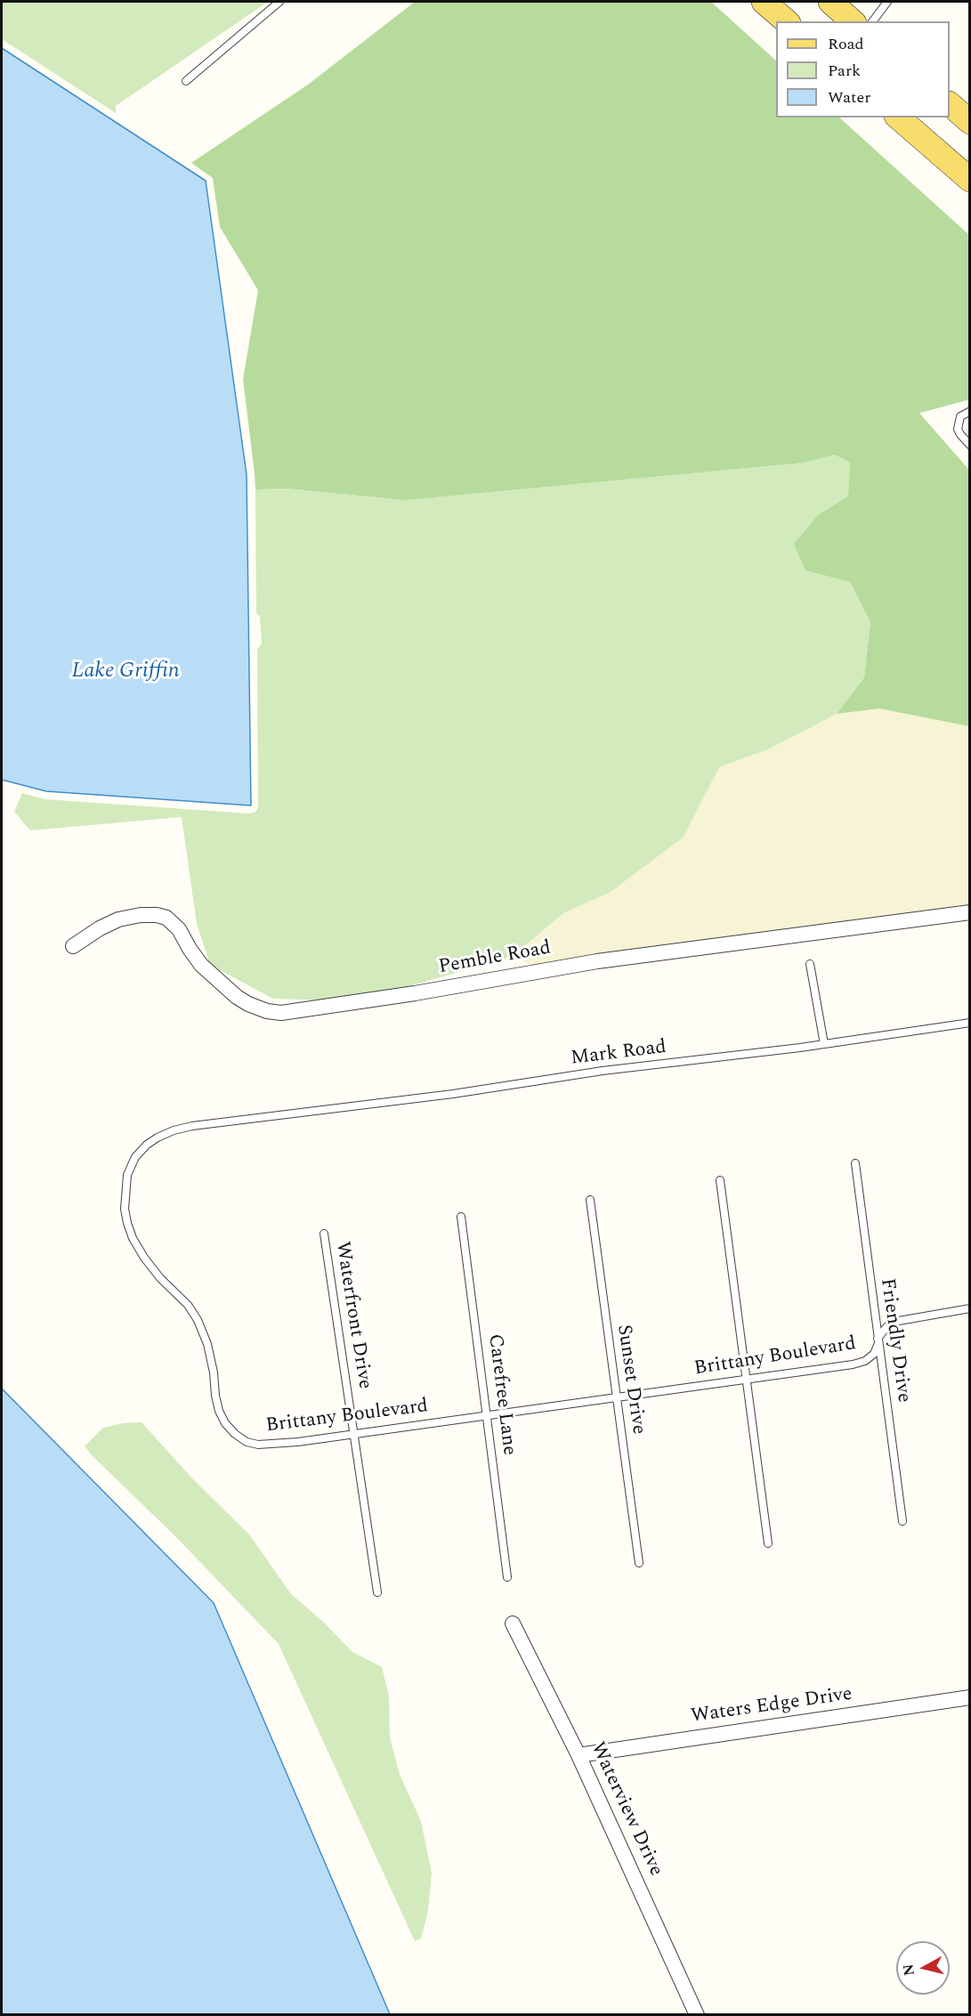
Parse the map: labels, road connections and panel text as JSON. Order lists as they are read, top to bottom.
{
  "streets": {
    "street": ["Pemble Road", "Waters Edge Drive", "Waterview Drive"],
    "lane": [
      "Mark Road",
      "Waterfront Drive",
      "Friendly Drive",
      "Brittany Boulevard",
      "Sunset Drive",
      "Carefree Lane"
    ]
  },
  "crossings": [
    ["Mark Road", "Brittany Boulevard"],
    ["Waterfront Drive", "Brittany Boulevard"],
    ["Friendly Drive", "Brittany Boulevard"],
    ["Brittany Boulevard", "Sunset Drive"],
    ["Brittany Boulevard", "Carefree Lane"],
    ["Waters Edge Drive", "Waterview Drive"]
  ],
  "water": ["Lake Griffin"],
  "legend": ["Road", "Park", "Water"],
  "north": "left"
}
